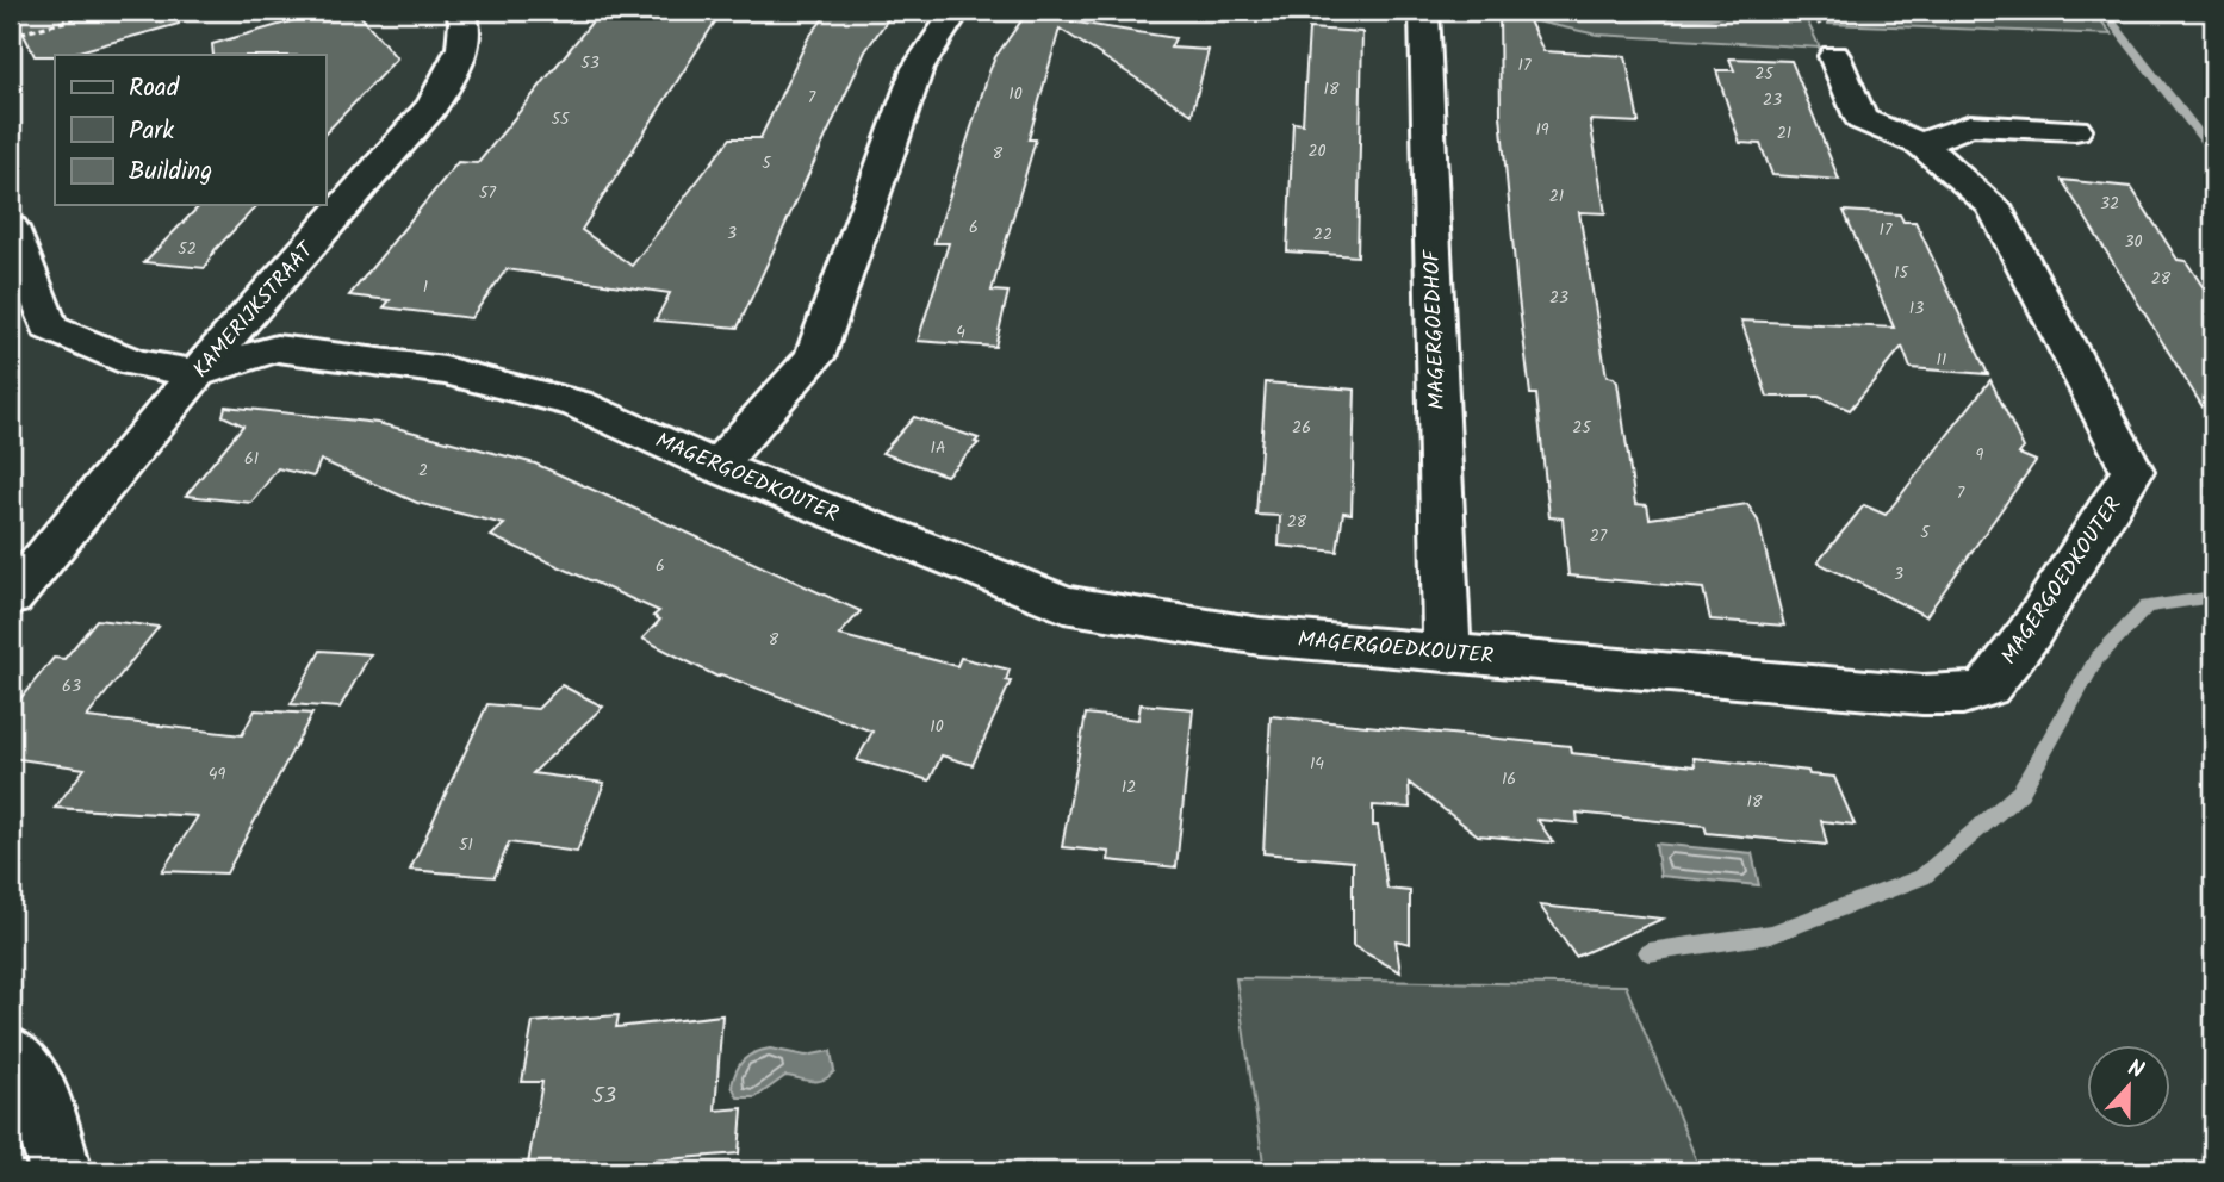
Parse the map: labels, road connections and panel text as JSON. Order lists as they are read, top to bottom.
{
  "streets": {
    "street": ["KAMERIJKSTRAAT", "MAGERGOEDHOF", "MAGERGOEDKOUTER"]
  },
  "crossings": [
    ["KAMERIJKSTRAAT", "MAGERGOEDKOUTER"],
    ["MAGERGOEDHOF", "MAGERGOEDKOUTER"]
  ],
  "house_numbers": [
    "53",
    "17",
    "25",
    "18",
    "10",
    "7",
    "23",
    "55",
    "19",
    "21",
    "20",
    "8",
    "5",
    "57",
    "21",
    "32",
    "6",
    "17",
    "3",
    "22",
    "30",
    "52",
    "15",
    "28",
    "1",
    "23",
    "13",
    "4",
    "11",
    "26",
    "25",
    "1A",
    "9",
    "61",
    "2",
    "7",
    "28",
    "5",
    "27",
    "6",
    "3",
    "8",
    "63",
    "10",
    "14",
    "49",
    "16",
    "12",
    "18",
    "51",
    "53"
  ],
  "legend": ["Road", "Park", "Building"],
  "north": "top"
}
